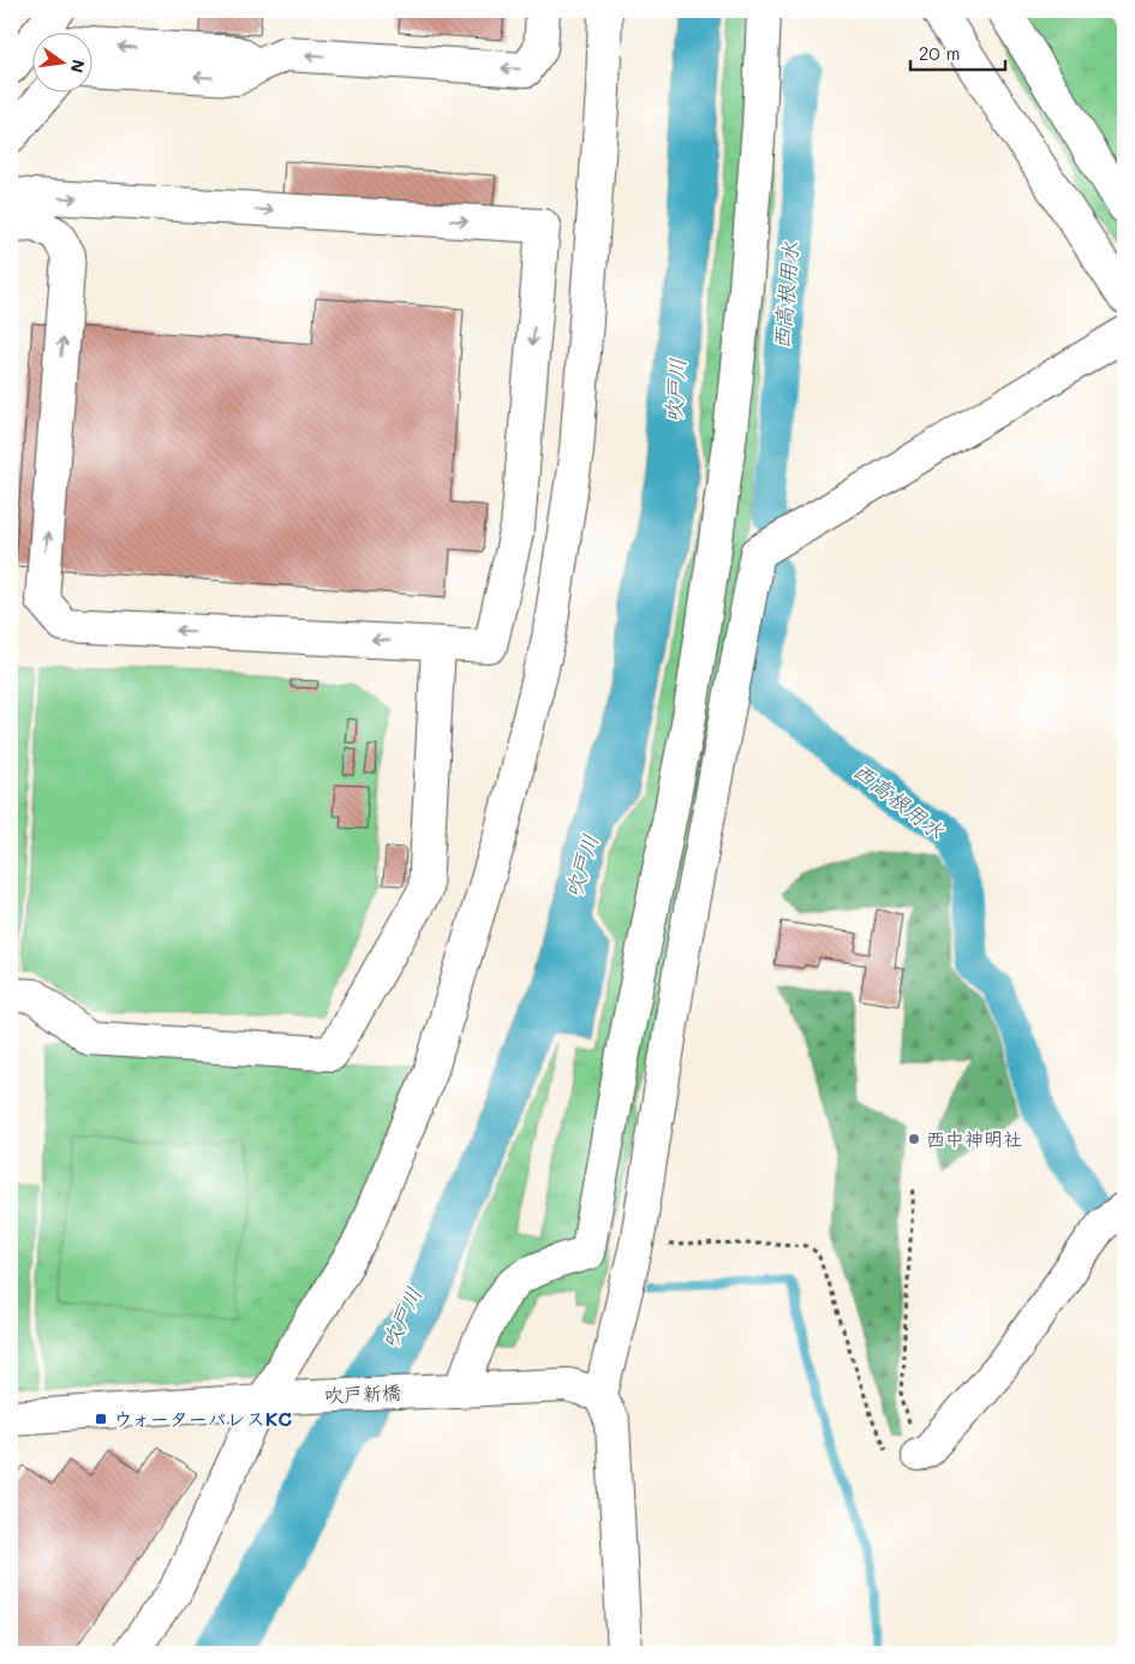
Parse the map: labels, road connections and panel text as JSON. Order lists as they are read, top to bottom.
{
  "streets": {
    "street": ["吹戸新橋"]
  },
  "water": ["西高根用水", "吹戸川"],
  "places": {
    "other": ["西中神明社"],
    "transit": ["ウォーターパレスKC"]
  },
  "scale_bar": "20 m",
  "north": "right"
}
